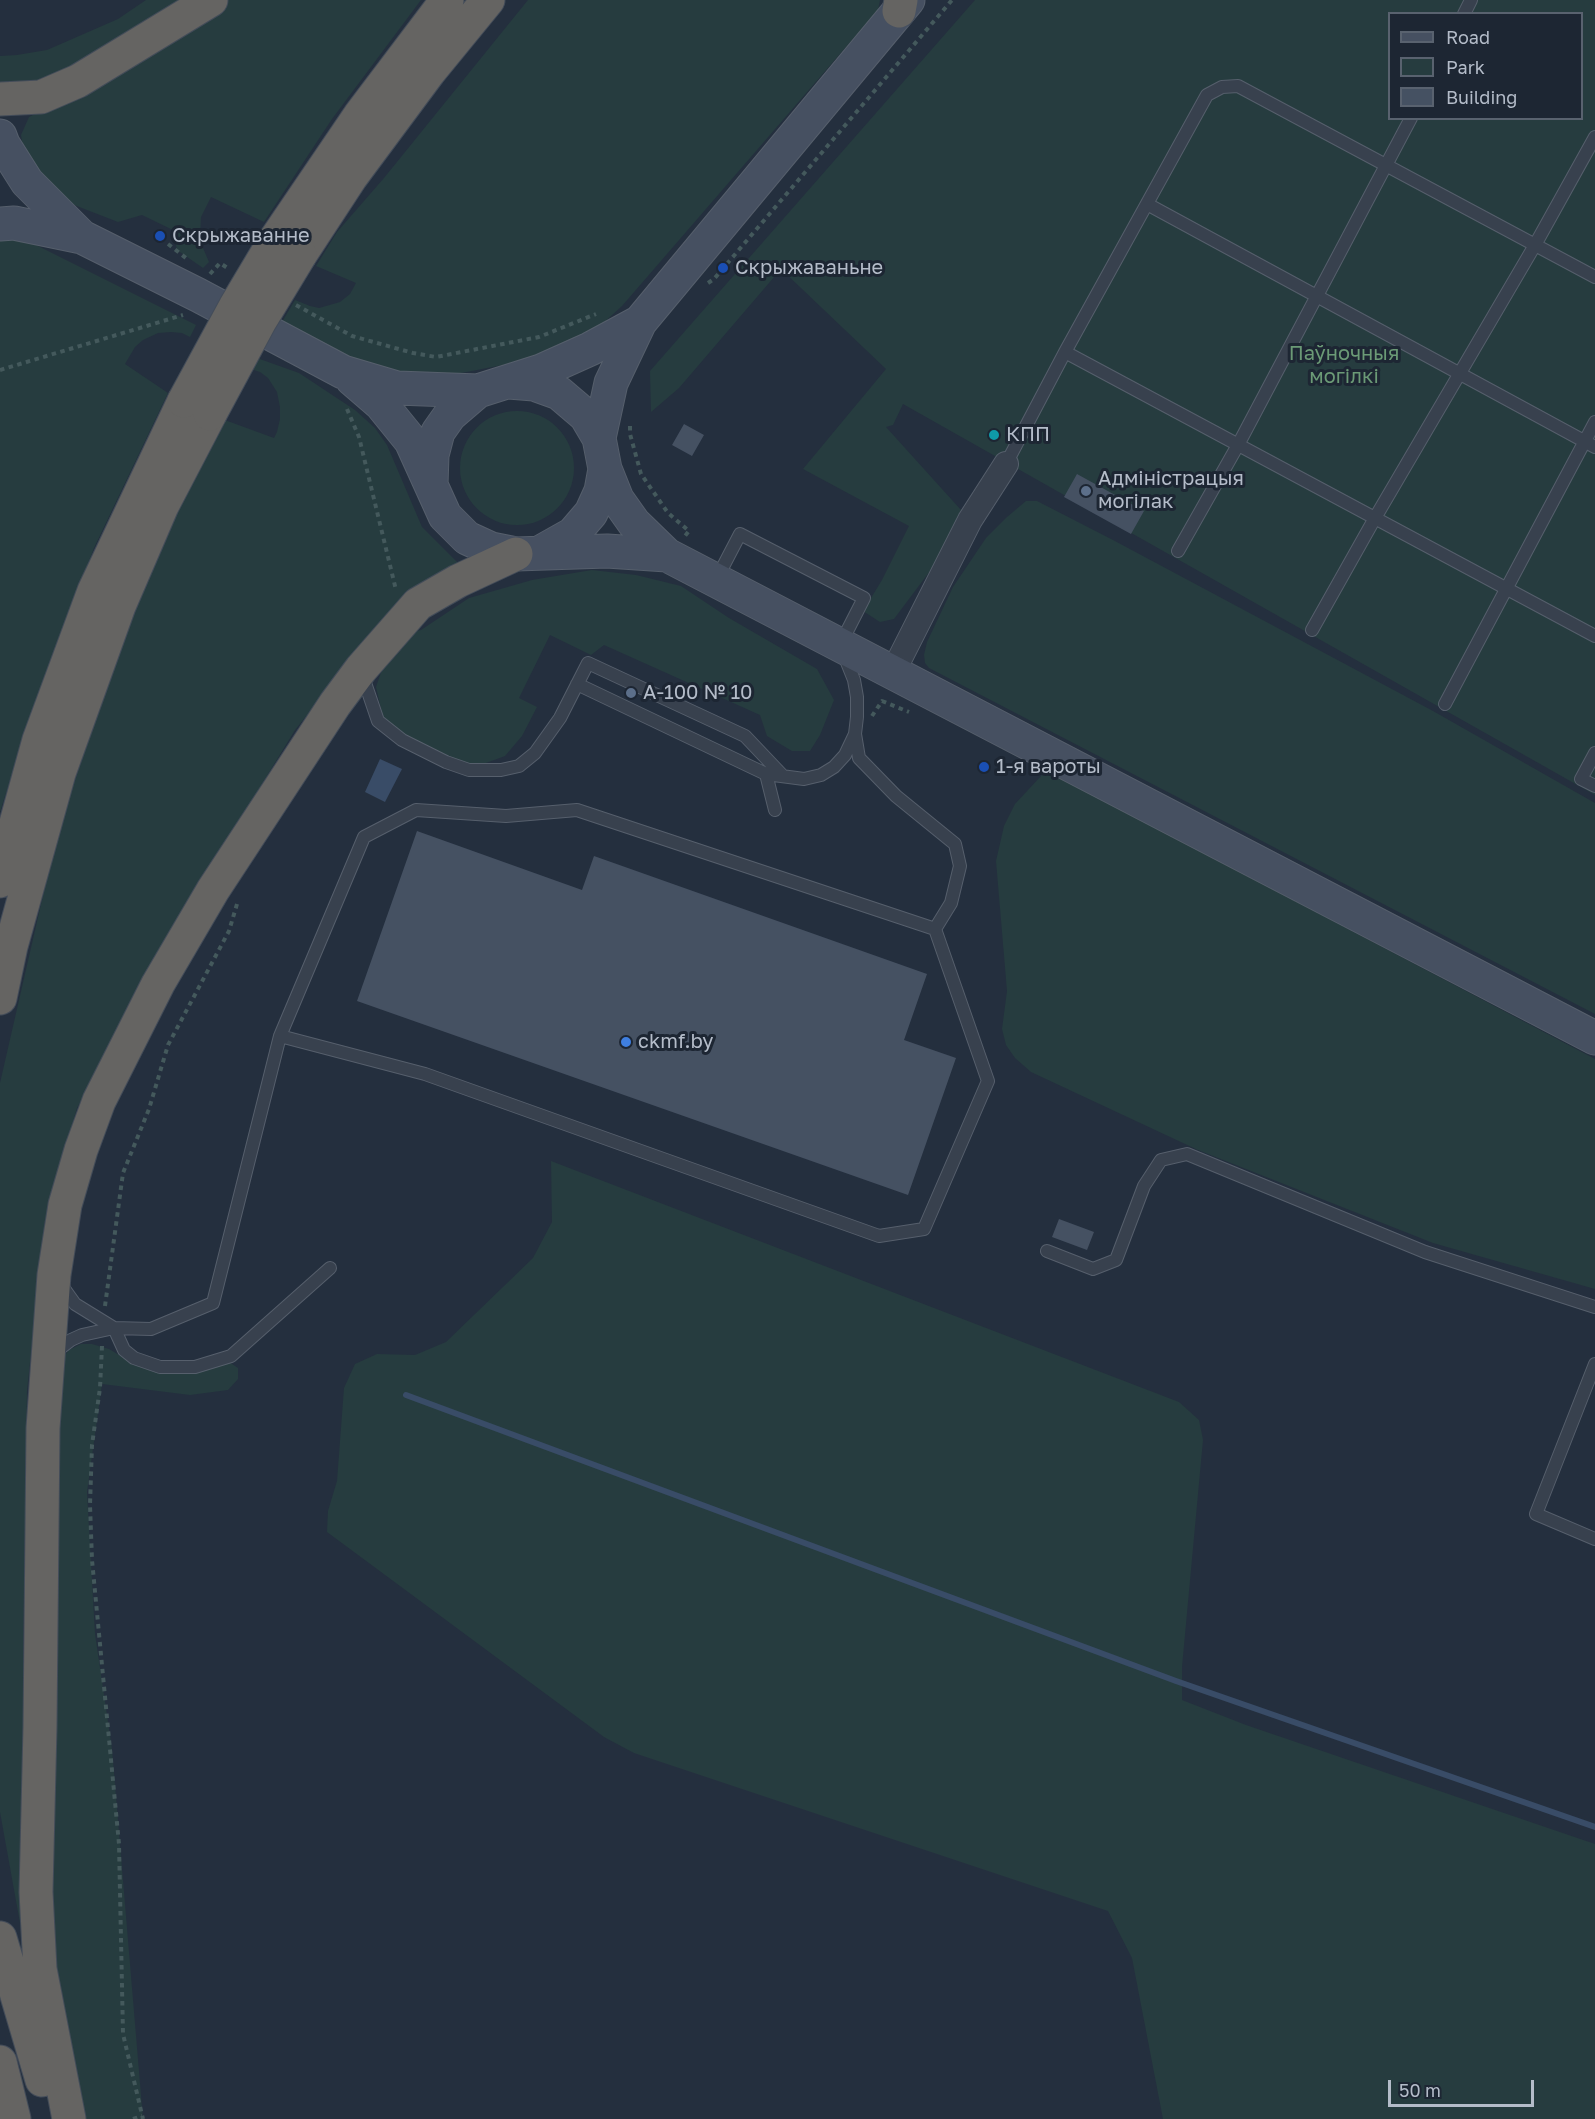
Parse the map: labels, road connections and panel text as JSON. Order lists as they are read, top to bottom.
{
  "parks": ["Паўночныя могілкі"],
  "places": [
    "Скрыжаванне",
    "Скрыжаваньне",
    "КПП",
    "Адміністрацыя могілак",
    "А-100 № 10",
    "1-я вароты",
    "ckmf.by"
  ],
  "legend": ["Road", "Park", "Building"],
  "scale_bar": "50 m"
}
